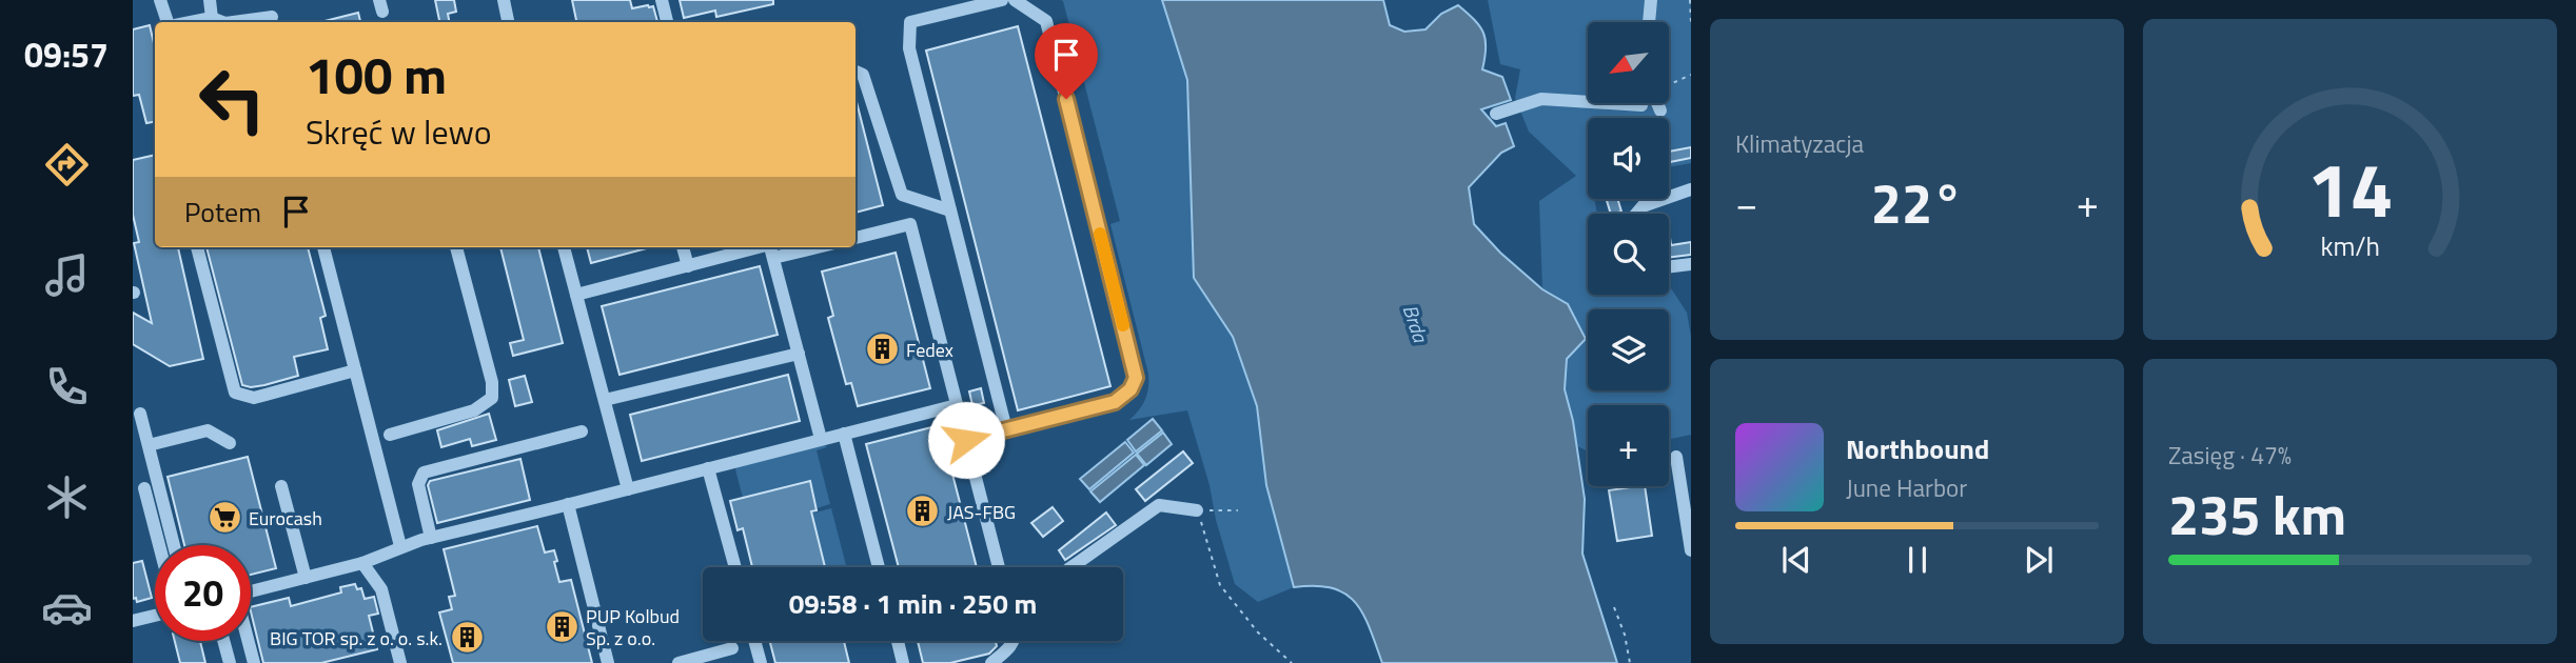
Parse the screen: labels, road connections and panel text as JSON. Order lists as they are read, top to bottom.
{
  "water": ["Brda"],
  "places": {
    "building": [
      "Fedex",
      "JAS-FBG",
      "PUP Kolbud Sp. z o.o.",
      "BIG TOR sp. z o. o. s.k."
    ],
    "supermarket": ["Eurocash"]
  },
  "north": "bottom left",
  "page": {
    "tabs": "09:57",
    "tile": [
      "Klimatyzacja",
      ["Zasięg · 47%", "235 km"]
    ],
    "map_buttons": "+",
    "turn": ["100 m", "Skręć w lewo"],
    "heat": ["−", "22°", "+"],
    "then": "Potem",
    "song": ["Northbound", "June Harbor"],
    "limit": "20",
    "trip": "09:58 · 1 min · 250 m",
    "gauge": ["14", "km/h"]
  }
}
